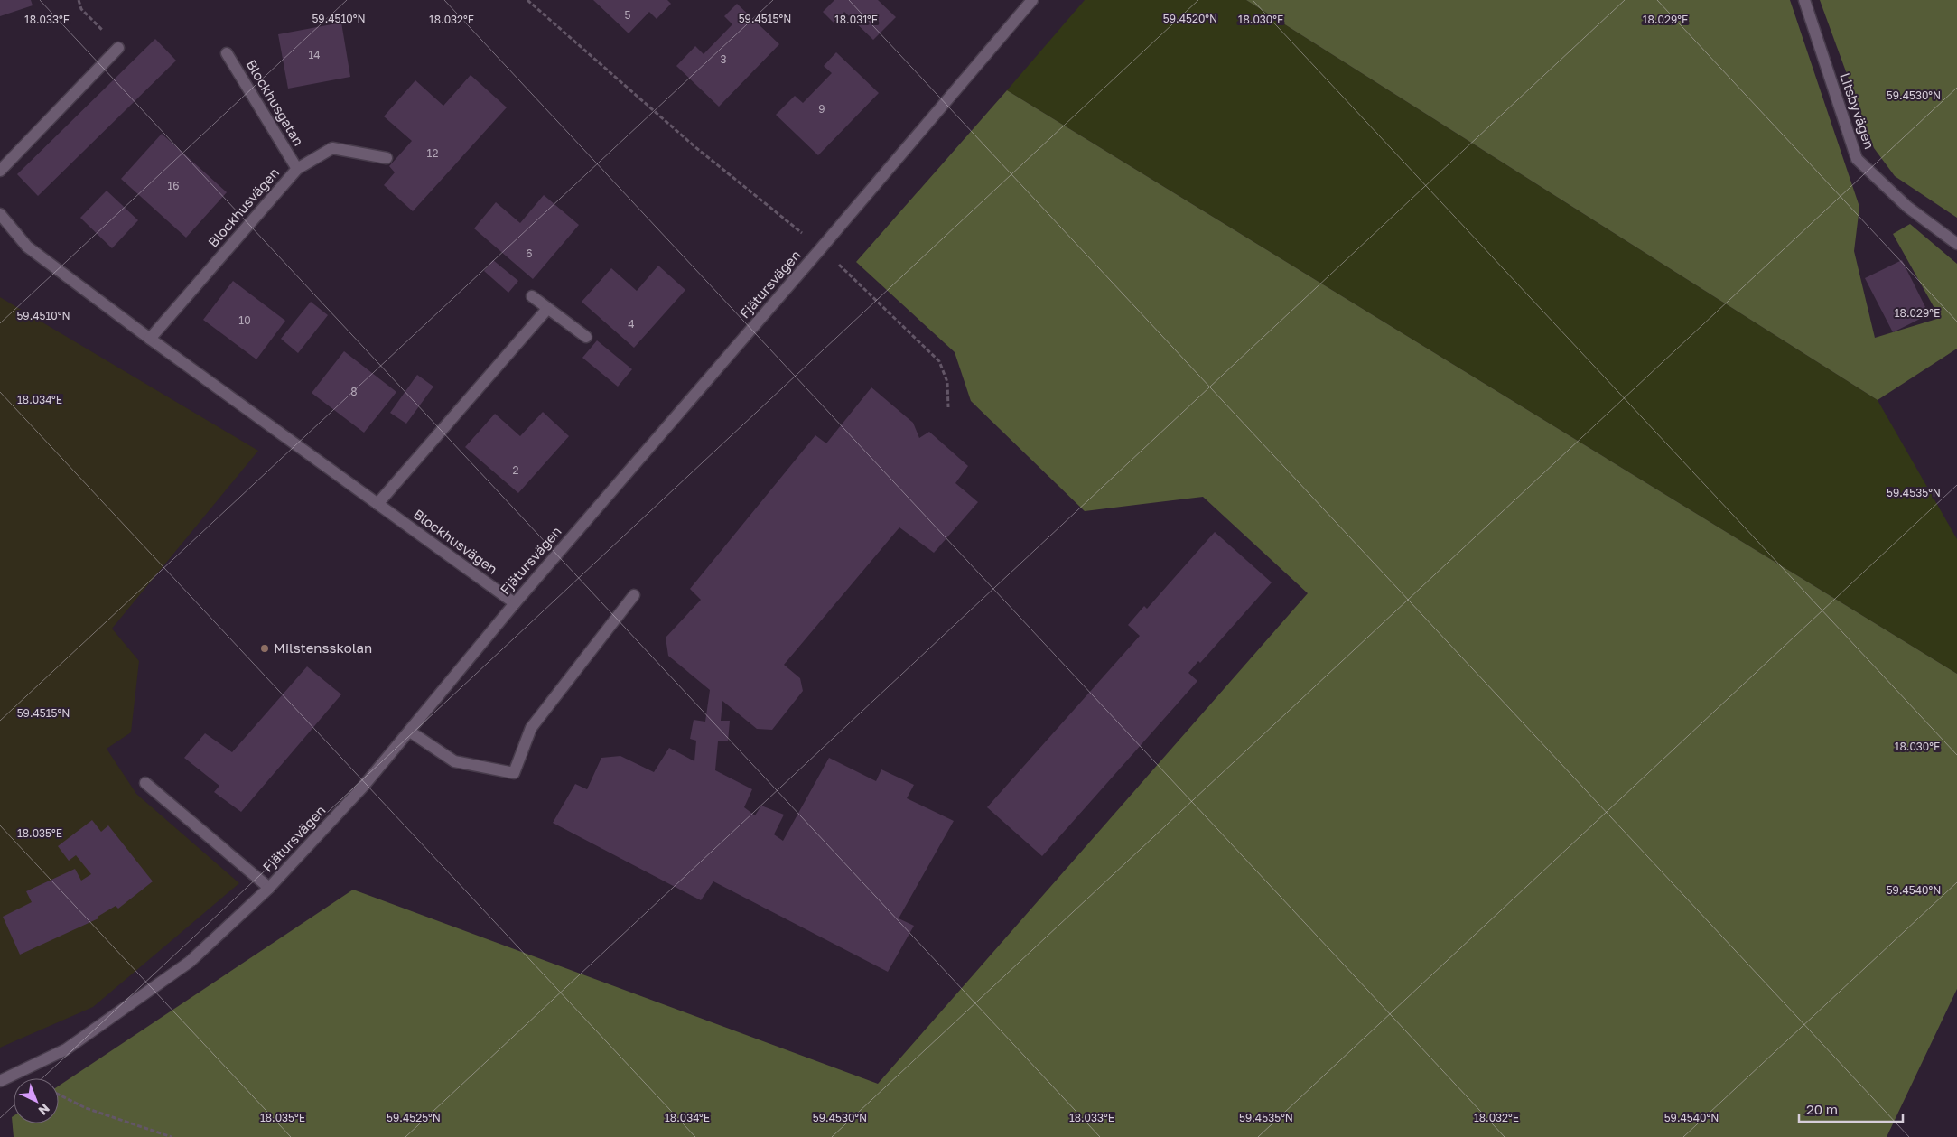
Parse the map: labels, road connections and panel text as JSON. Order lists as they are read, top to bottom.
{
  "streets": {
    "street": [
      "Blockhusgatan",
      "Litsbyvägen",
      "Blockhusvägen",
      "Fjätursvägen"
    ]
  },
  "crossings": [
    ["Blockhusgatan", "Blockhusvägen"],
    ["Blockhusvägen", "Fjätursvägen"]
  ],
  "places": ["Milstensskolan"],
  "house_numbers": [
    "5",
    "14",
    "3",
    "9",
    "12",
    "16",
    "6",
    "10",
    "4",
    "8",
    "2"
  ],
  "scale_bar": "20 m",
  "north": "bottom right",
  "coordinates": [
    "59.4510°N",
    "59.4515°N",
    "59.4520°N",
    "18.033°E",
    "18.032°E",
    "18.031°E",
    "18.030°E",
    "18.029°E",
    "59.4530°N",
    "18.034°E",
    "59.4535°N",
    "18.035°E",
    "59.4540°N",
    "59.4525°N"
  ]
}
